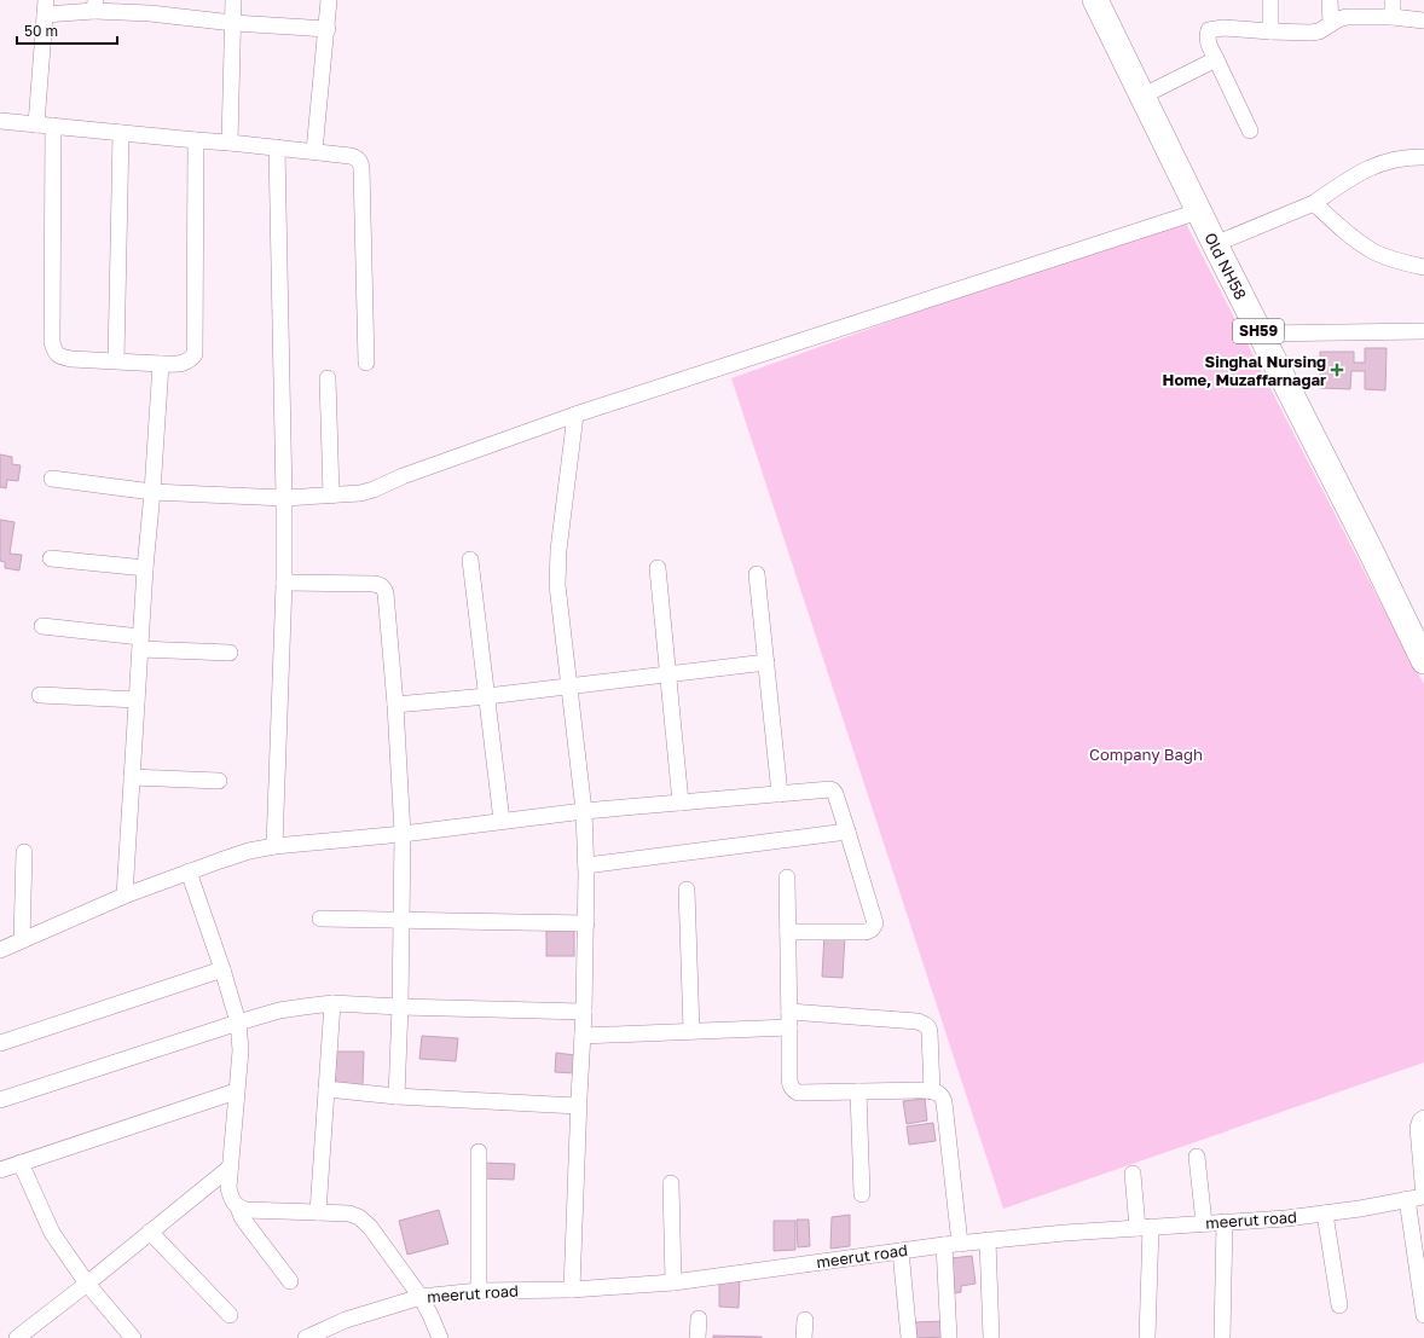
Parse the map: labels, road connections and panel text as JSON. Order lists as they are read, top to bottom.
{
  "streets": {
    "main road": ["Old NH58", "SH59"],
    "street": ["meerut road"]
  },
  "parks": ["Company Bagh"],
  "places": {
    "health": ["Singhal Nursing Home, Muzaffarnagar"]
  },
  "scale_bar": "50 m"
}
